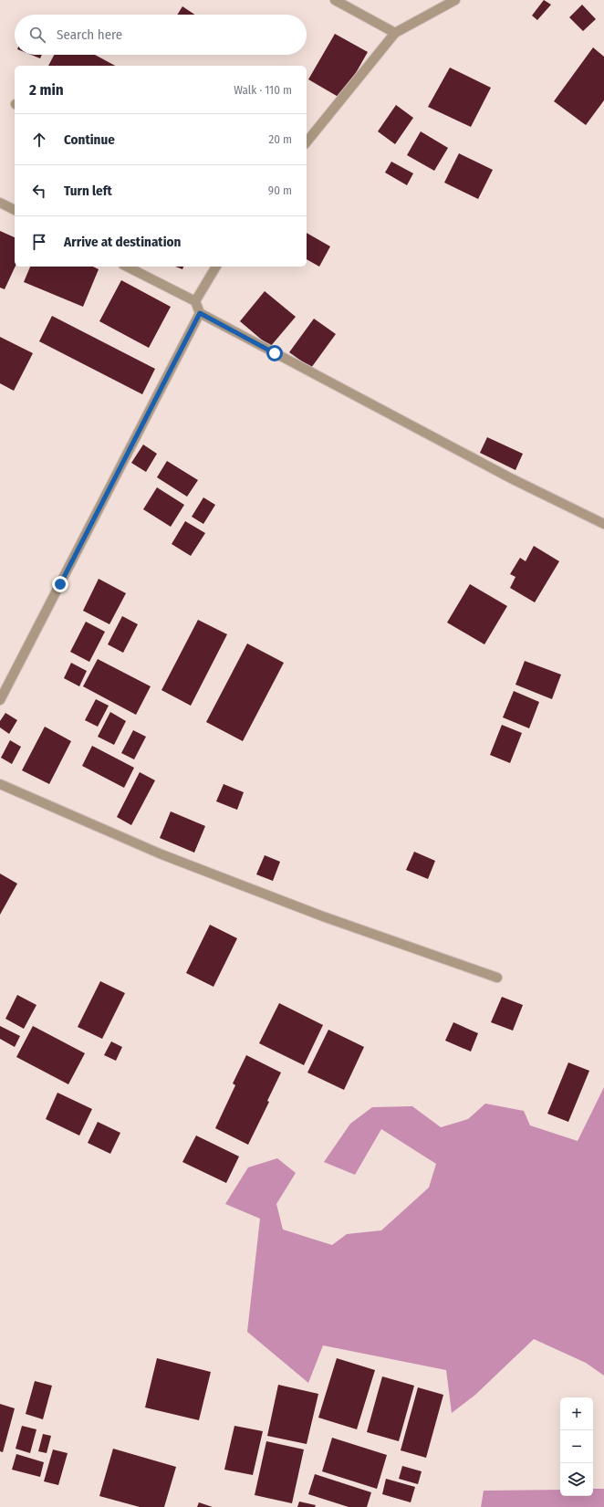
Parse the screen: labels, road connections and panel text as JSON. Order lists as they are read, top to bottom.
{
  "page": {
    "search": "Search here",
    "heading": ["2 min", "Walk · 110 m"],
    "list": [
      ["Continue", "20 m"],
      ["Turn left", "90 m"],
      "Arrive at destination"
    ],
    "map_buttons": ["+", "−"]
  }
}
